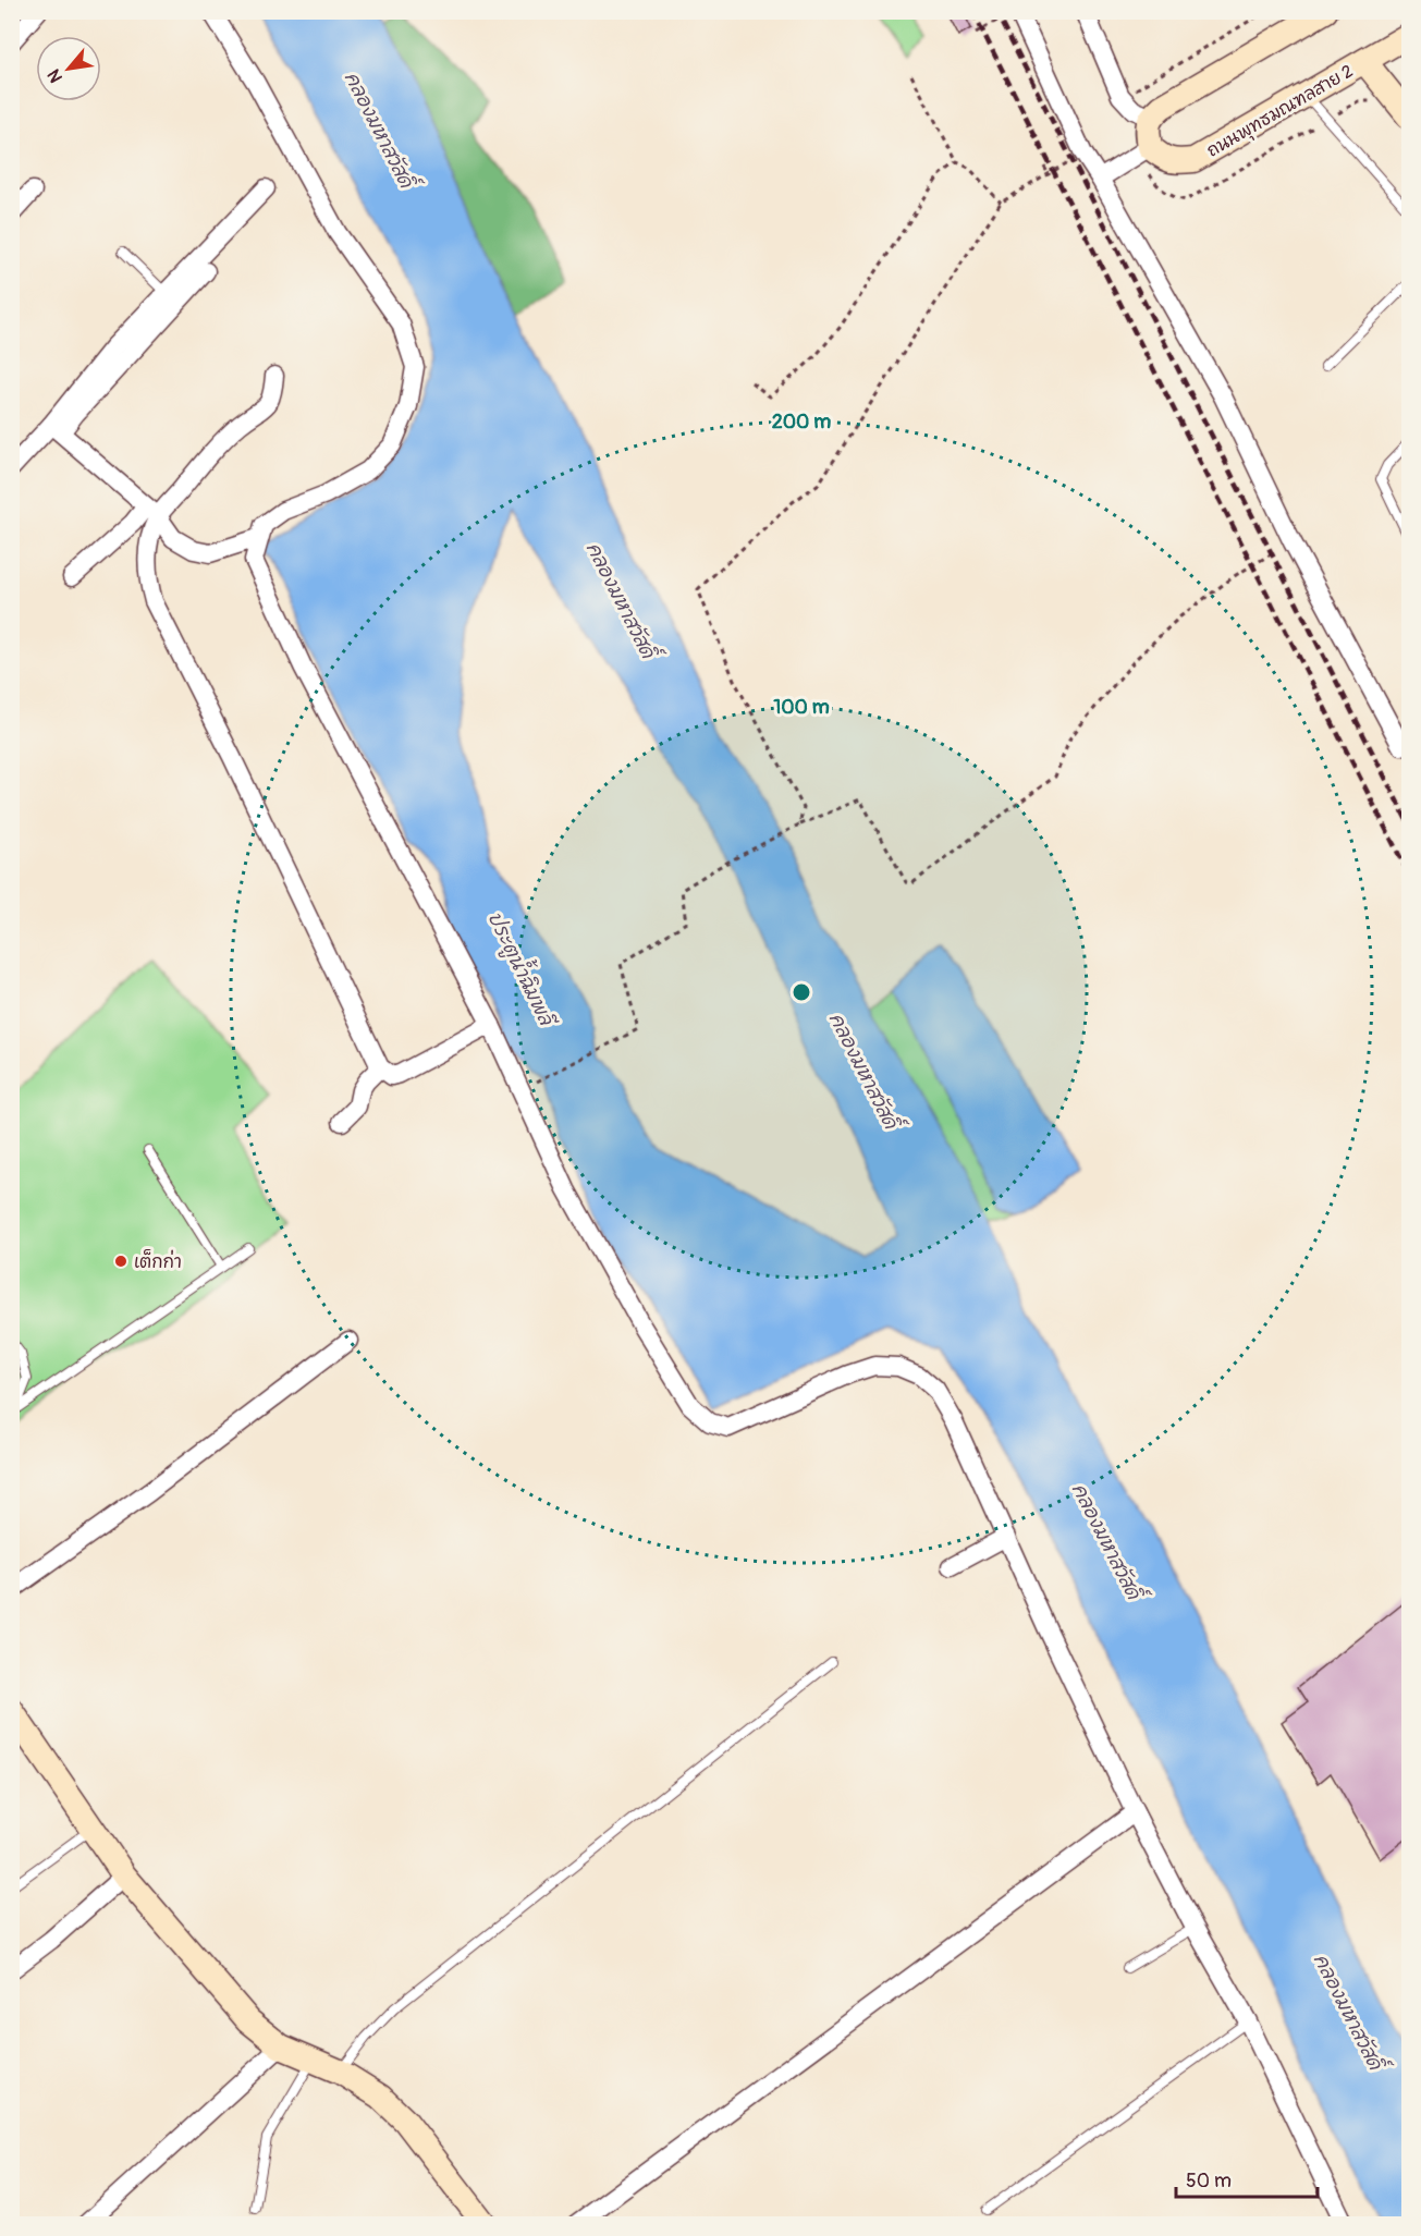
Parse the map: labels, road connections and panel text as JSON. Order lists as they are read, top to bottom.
{
  "streets": {
    "street": ["ถนนพุทธมณฑลสาย 2"]
  },
  "water": ["คลองมหาสวัสดิ์", "ประตูน้ำฉิมพลี"],
  "places": ["เต็กก่า"],
  "scale_bar": "50 m",
  "north": "bottom left",
  "rings": ["200 m", "100 m"]
}
